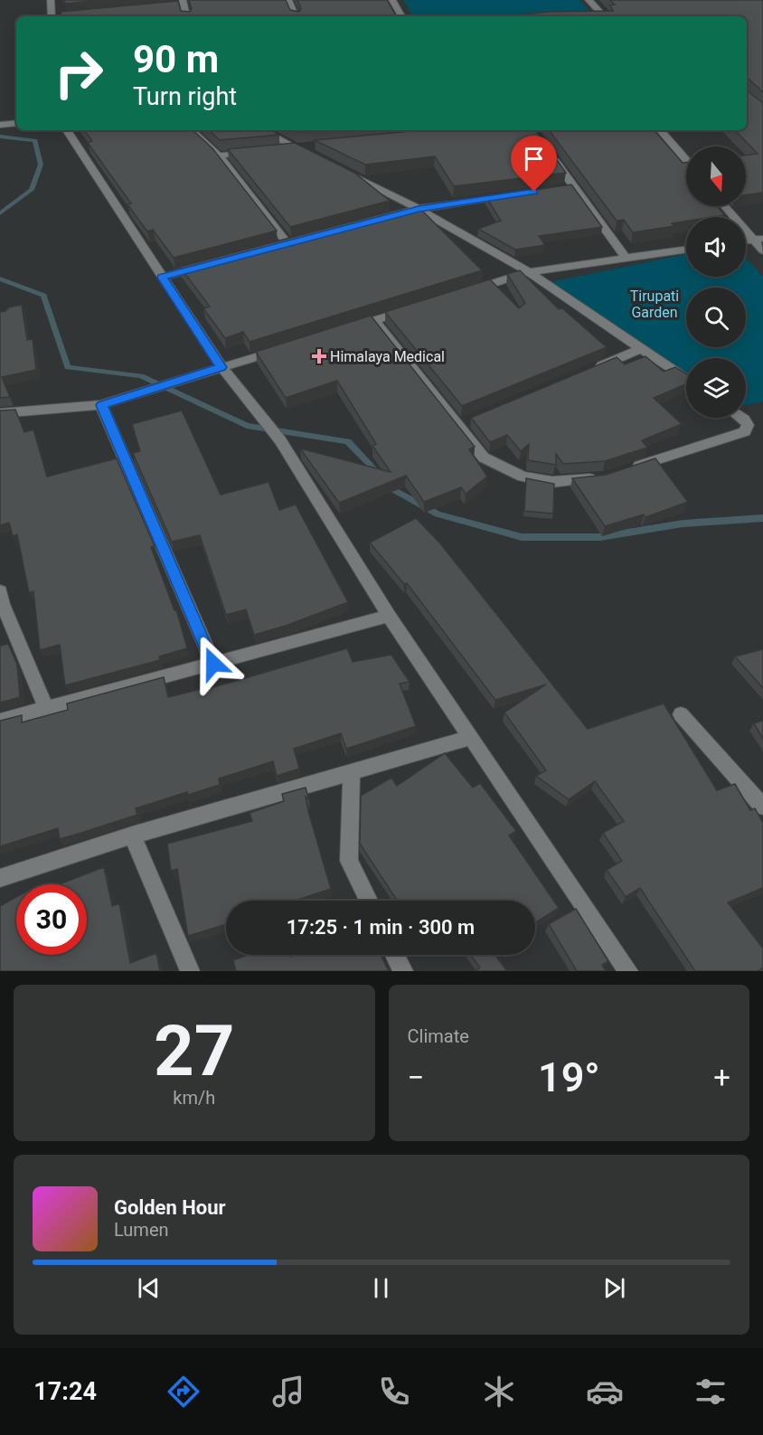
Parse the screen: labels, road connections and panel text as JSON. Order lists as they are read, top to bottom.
{
  "parks": ["Tirupati Garden"],
  "places": {
    "health": ["Himalaya Medical"]
  },
  "north": "bottom",
  "page": {
    "turn": ["90 m", "Turn right"],
    "limit": "30",
    "trip": "17:25 · 1 min · 300 m",
    "tile": [
      ["27", "km/h"],
      "Climate"
    ],
    "heat": ["−", "19°", "+"],
    "song": ["Golden Hour", "Lumen"],
    "tabs": "17:24"
  }
}
